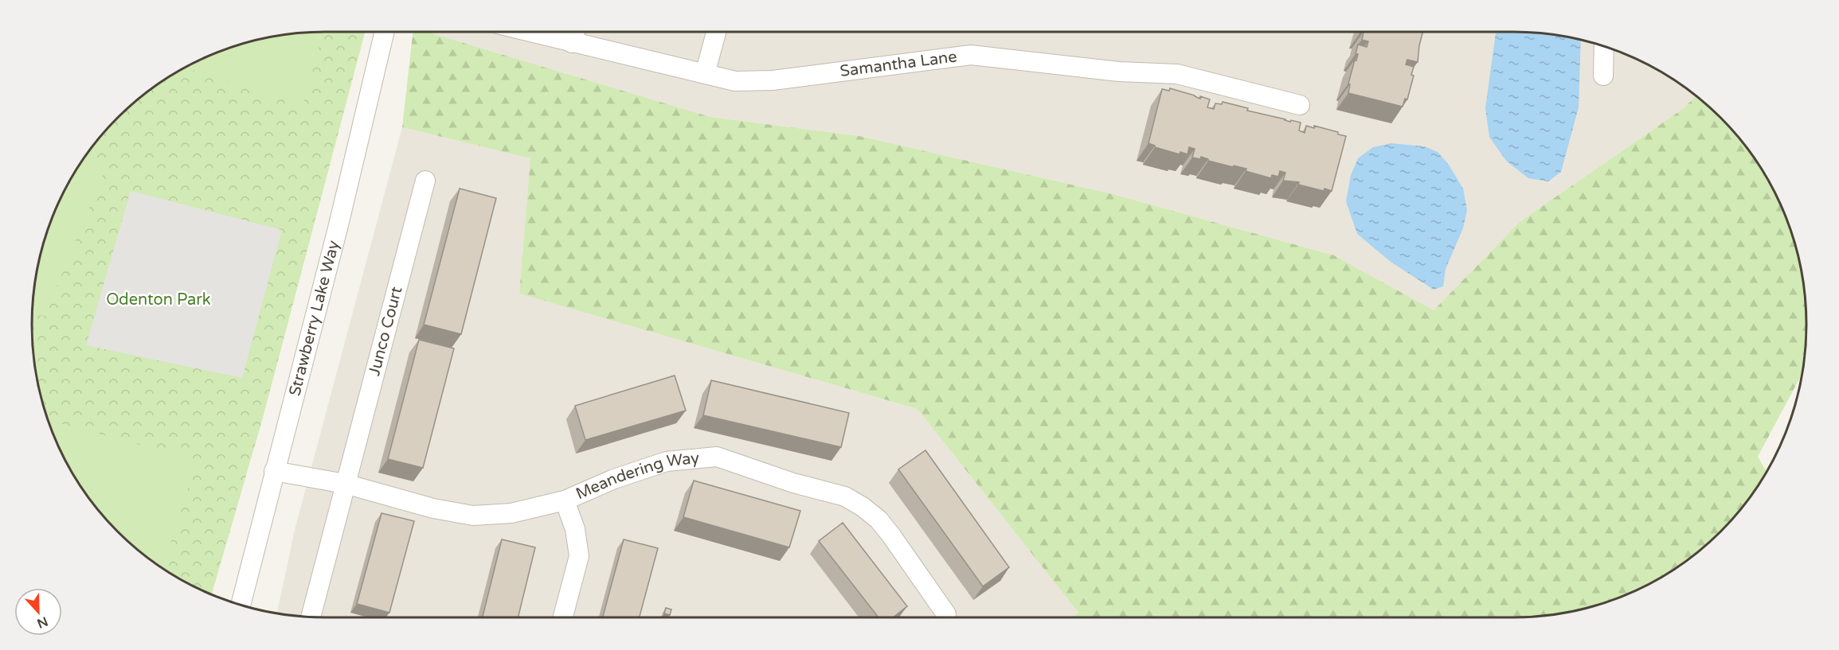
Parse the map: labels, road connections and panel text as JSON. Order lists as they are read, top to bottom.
{
  "streets": {
    "street": [
      "Samantha Lane",
      "Strawberry Lake Way",
      "Junco Court",
      "Meandering Way"
    ]
  },
  "crossings": [
    ["Strawberry Lake Way", "Meandering Way"],
    ["Junco Court", "Meandering Way"]
  ],
  "parks": ["Odenton Park"],
  "north": "bottom"
}
